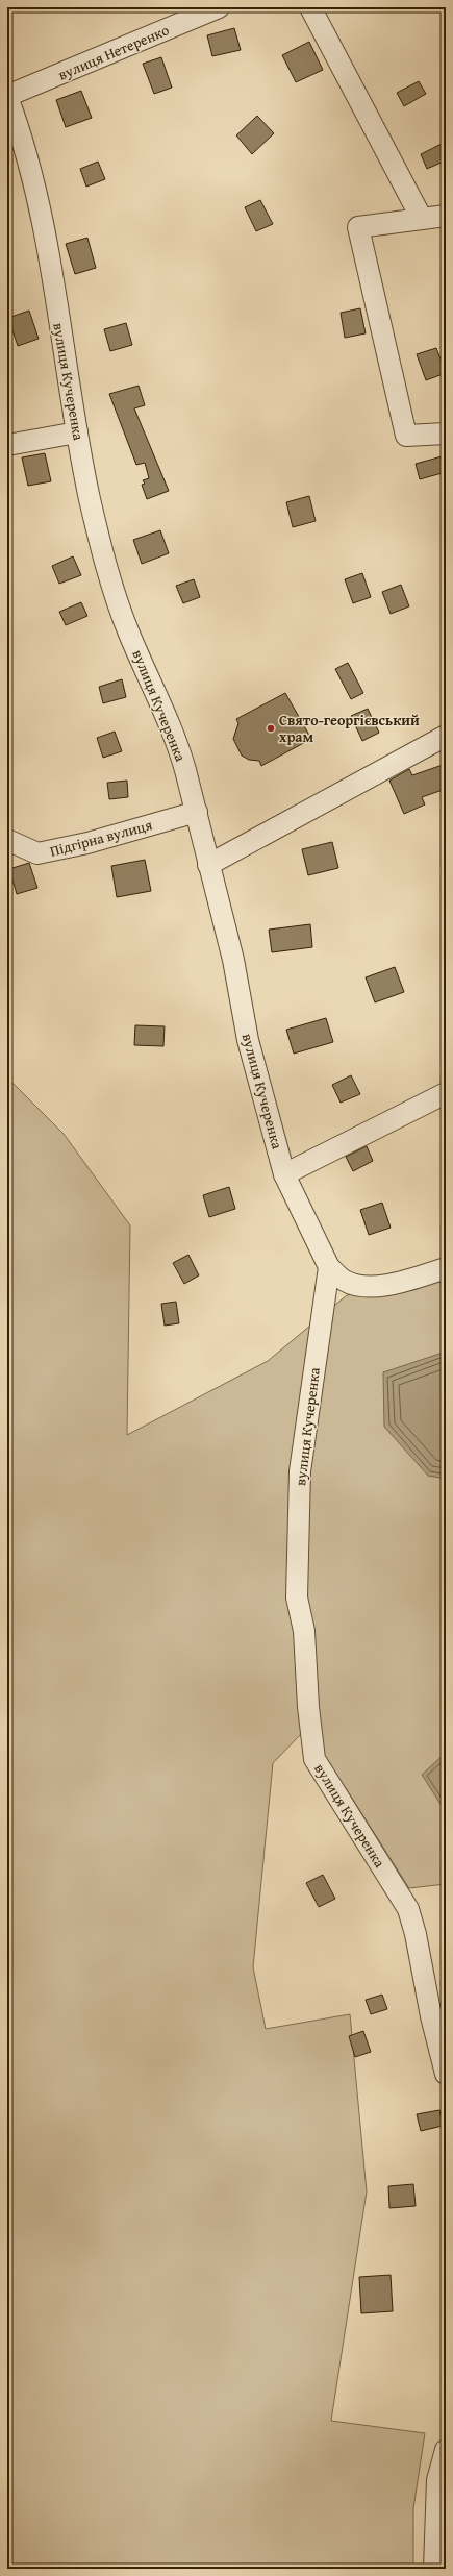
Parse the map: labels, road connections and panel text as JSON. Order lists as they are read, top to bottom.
{
  "streets": {
    "street": ["вулиця Нетеренко", "вулиця Кучеренка", "Підгірна вулиця"]
  },
  "crossings": [
    ["вулиця Нетеренко", "вулиця Кучеренка"],
    ["вулиця Кучеренка", "Підгірна вулиця"]
  ],
  "places": ["Свято-георгієвський храм"]
}
